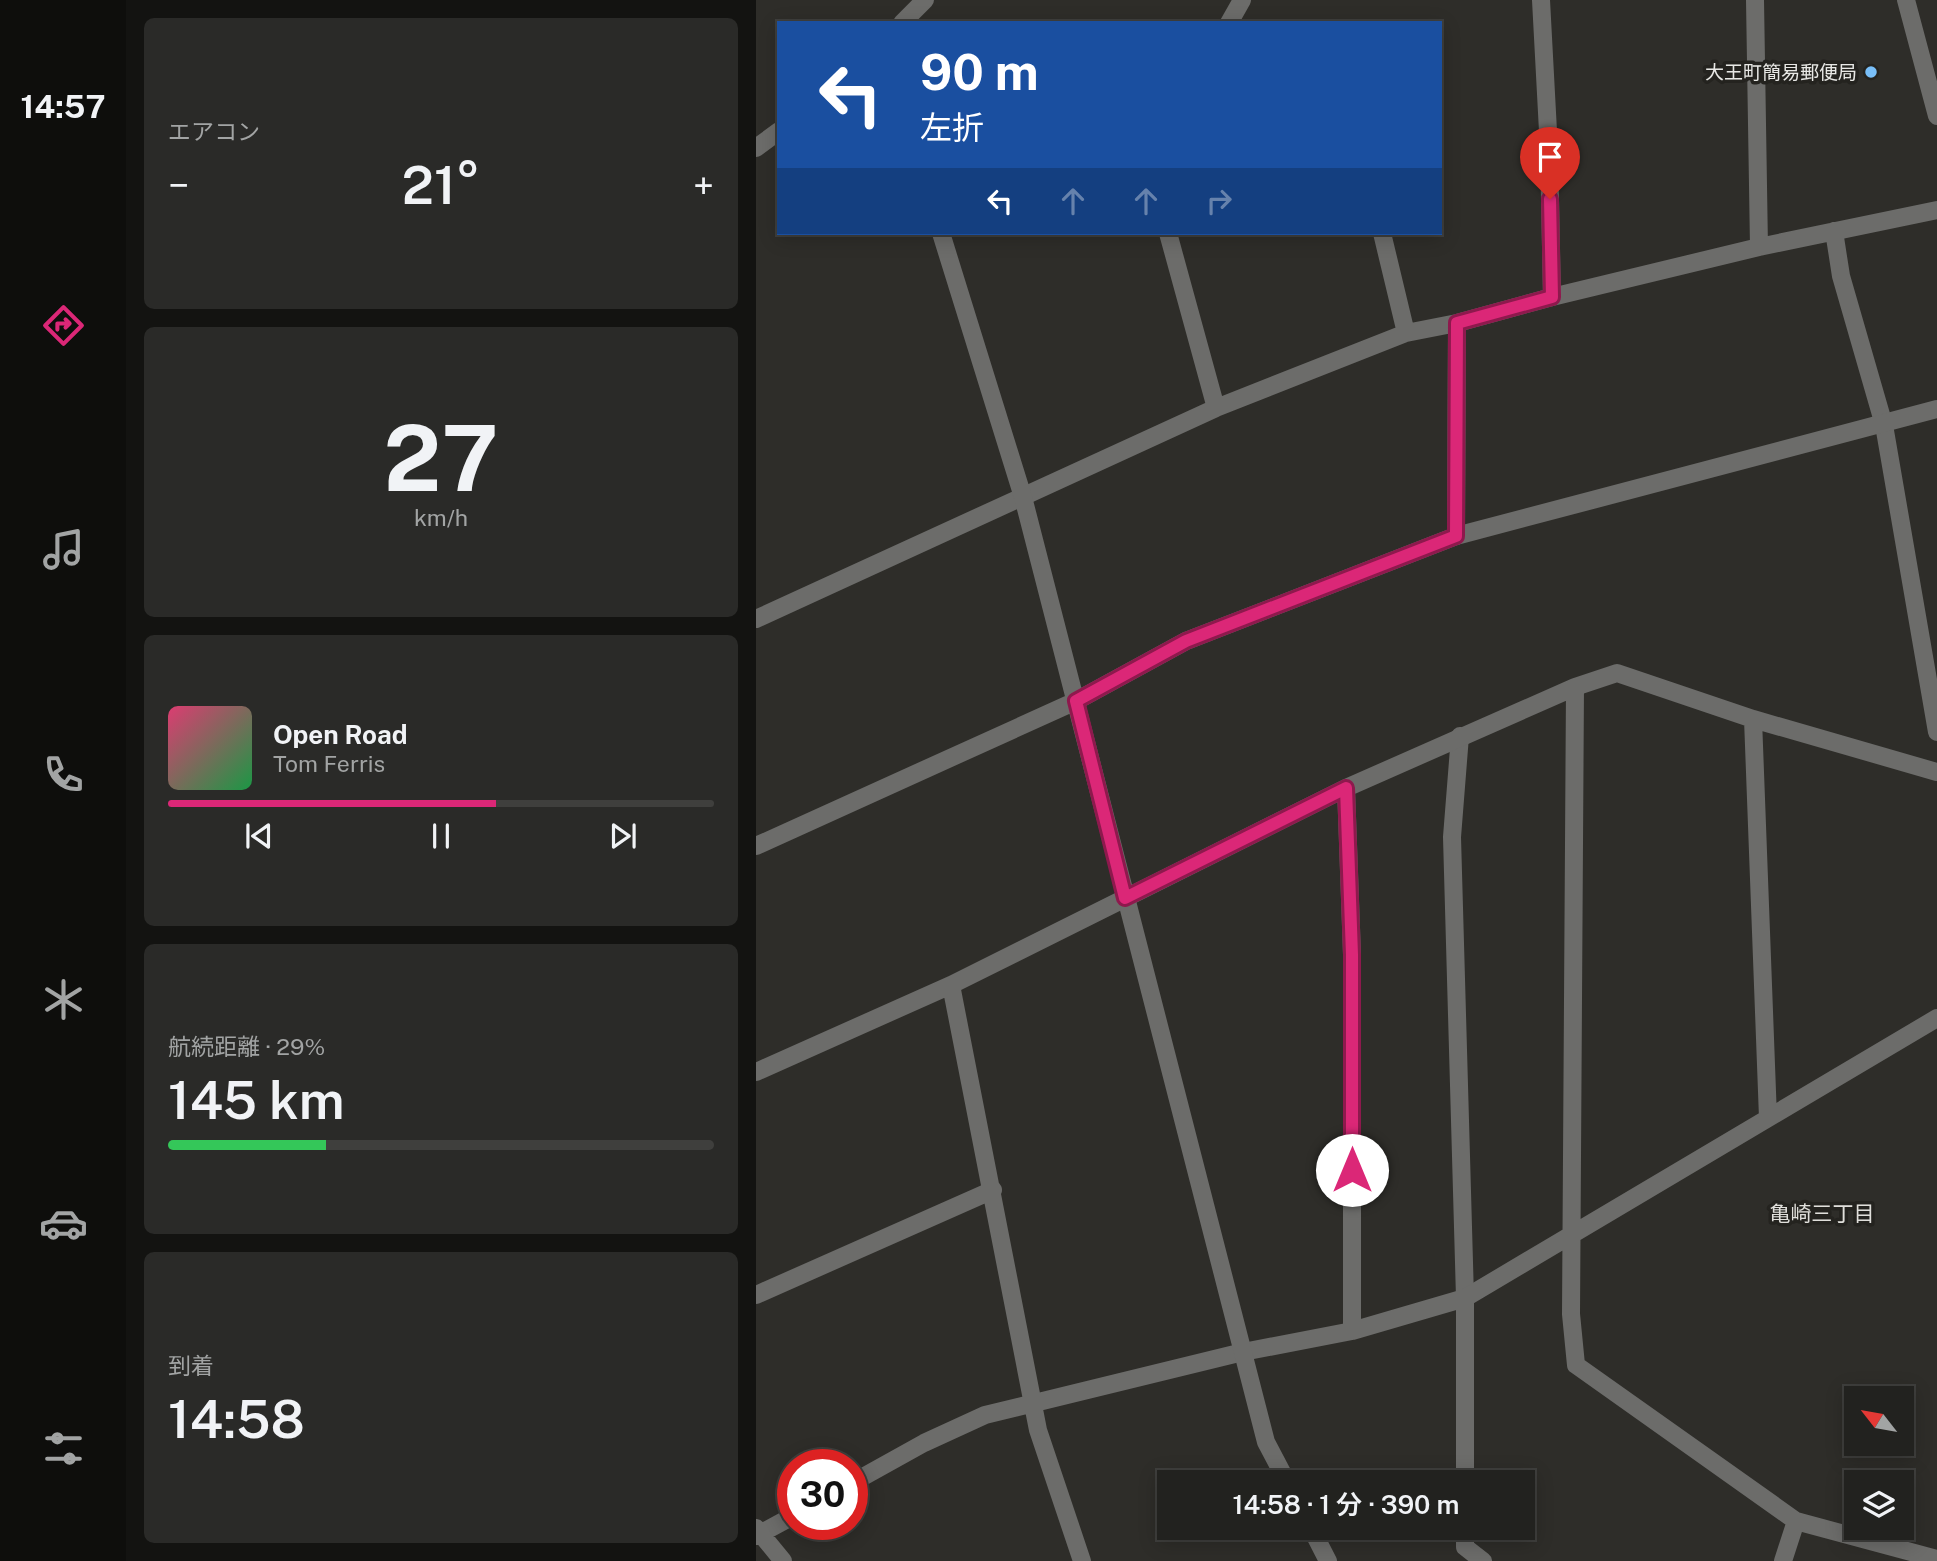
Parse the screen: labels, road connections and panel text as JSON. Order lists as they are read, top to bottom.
{
  "districts": ["亀崎三丁目"],
  "places": ["大王町簡易郵便局"],
  "north": "top left",
  "page": {
    "tabs": "14:57",
    "tile": [
      "エアコン",
      ["27", "km/h"],
      ["航続距離 · 29%", "145 km"],
      ["到着", "14:58"]
    ],
    "turn": ["90 m", "左折"],
    "heat": ["−", "21°", "+"],
    "song": ["Open Road", "Tom Ferris"],
    "limit": "30",
    "trip": "14:58 · 1 分 · 390 m"
  }
}
